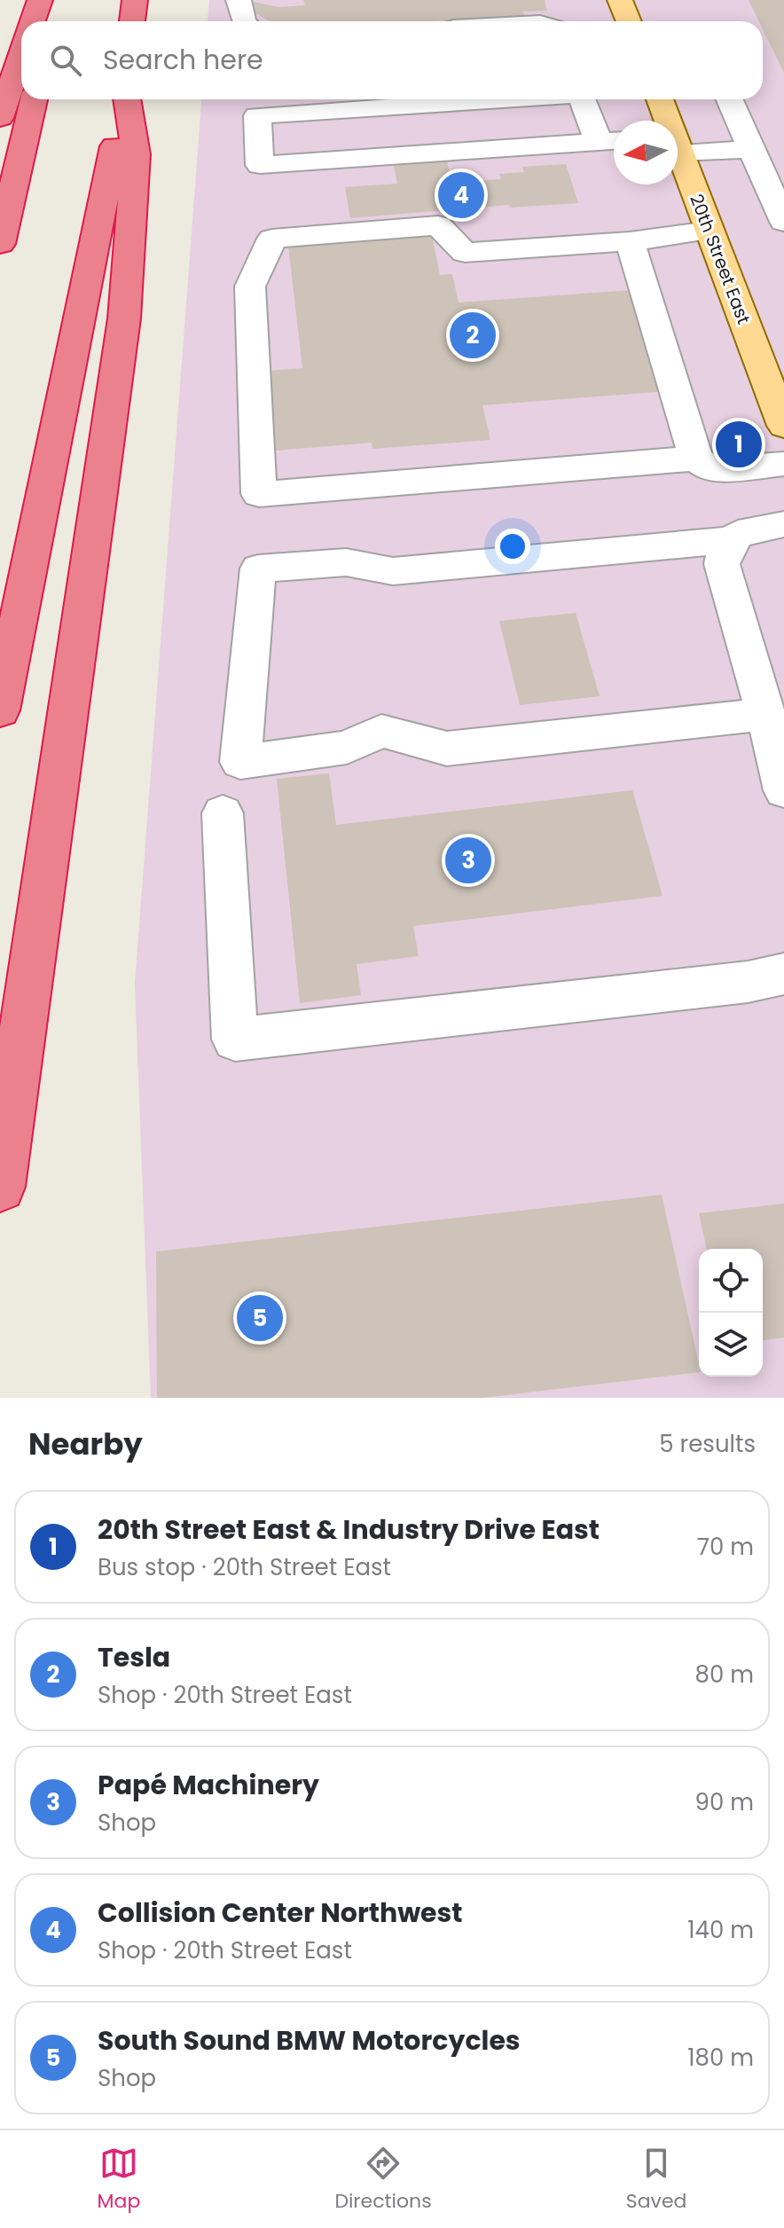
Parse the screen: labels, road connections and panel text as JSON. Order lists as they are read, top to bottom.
{
  "streets": {
    "main road": ["20th Street East"]
  },
  "north": "left",
  "page": {
    "search": "Search here",
    "pins": [
      "4",
      "2",
      "1",
      "3",
      "5"
    ],
    "heading": ["Nearby", "5 results"],
    "list": [
      {
        "mark": "1",
        "name": "20th Street East & Industry Drive East",
        "note": "Bus stop · 20th Street East",
        "value": "70 m"
      },
      {
        "mark": "2",
        "name": "Tesla",
        "note": "Shop · 20th Street East",
        "value": "80 m"
      },
      {
        "mark": "3",
        "name": "Papé Machinery",
        "note": "Shop",
        "value": "90 m"
      },
      {
        "mark": "4",
        "name": "Collision Center Northwest",
        "note": "Shop · 20th Street East",
        "value": "140 m"
      },
      {
        "mark": "5",
        "name": "South Sound BMW Motorcycles",
        "note": "Shop",
        "value": "180 m"
      }
    ],
    "nav": ["Map", "Directions", "Saved"]
  }
}
